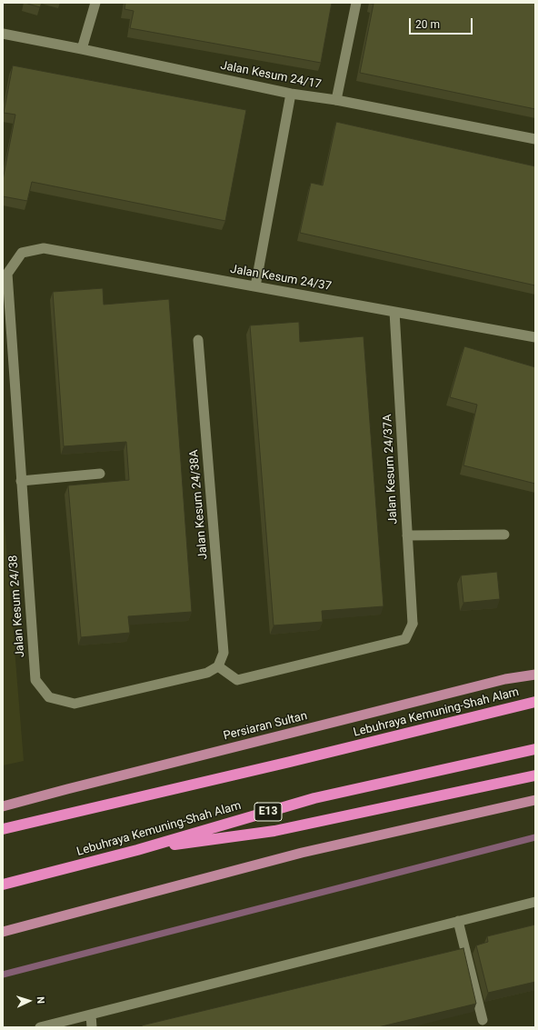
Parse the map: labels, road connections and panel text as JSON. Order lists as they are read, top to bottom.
{
  "streets": {
    "highway": ["Lebuhraya Kemuning-Shah Alam", "E13"],
    "main road": ["Persiaran Sultan"],
    "street": [
      "Jalan Kesum 24/17",
      "Jalan Kesum 24/37",
      "Jalan Kesum 24/37A",
      "Jalan Kesum 24/38A",
      "Jalan Kesum 24/38"
    ]
  },
  "crossings": [
    ["Jalan Kesum 24/37", "Jalan Kesum 24/37A"],
    ["Jalan Kesum 24/37", "Jalan Kesum 24/38"],
    ["Jalan Kesum 24/37A", "Jalan Kesum 24/38A"],
    ["Jalan Kesum 24/37A", "Jalan Kesum 24/38"],
    ["Jalan Kesum 24/38A", "Jalan Kesum 24/38"]
  ],
  "scale_bar": "20 m",
  "north": "right"
}
